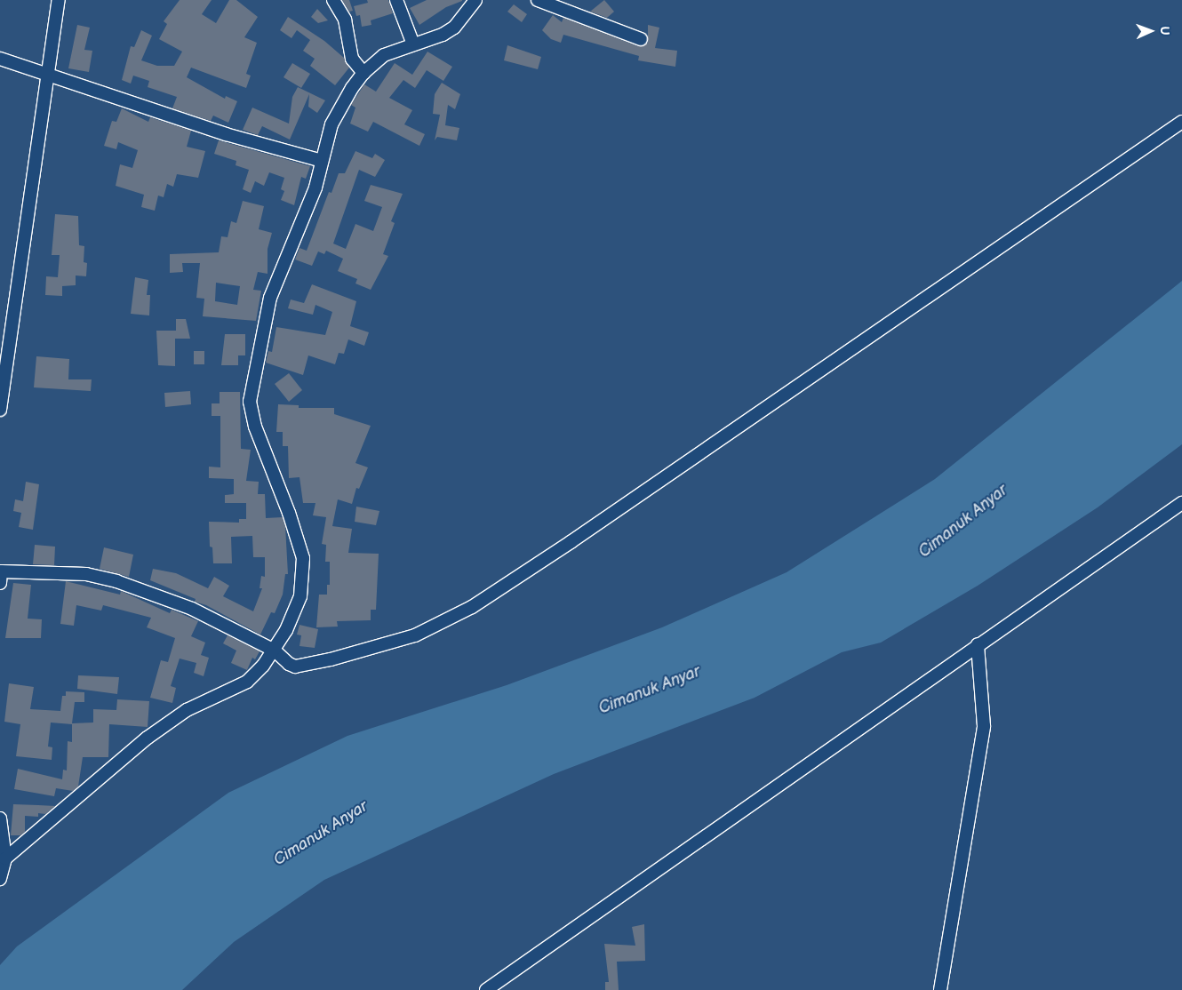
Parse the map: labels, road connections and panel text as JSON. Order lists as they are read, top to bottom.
{
  "water": ["Cimanuk Anyar"],
  "north": "right"
}
